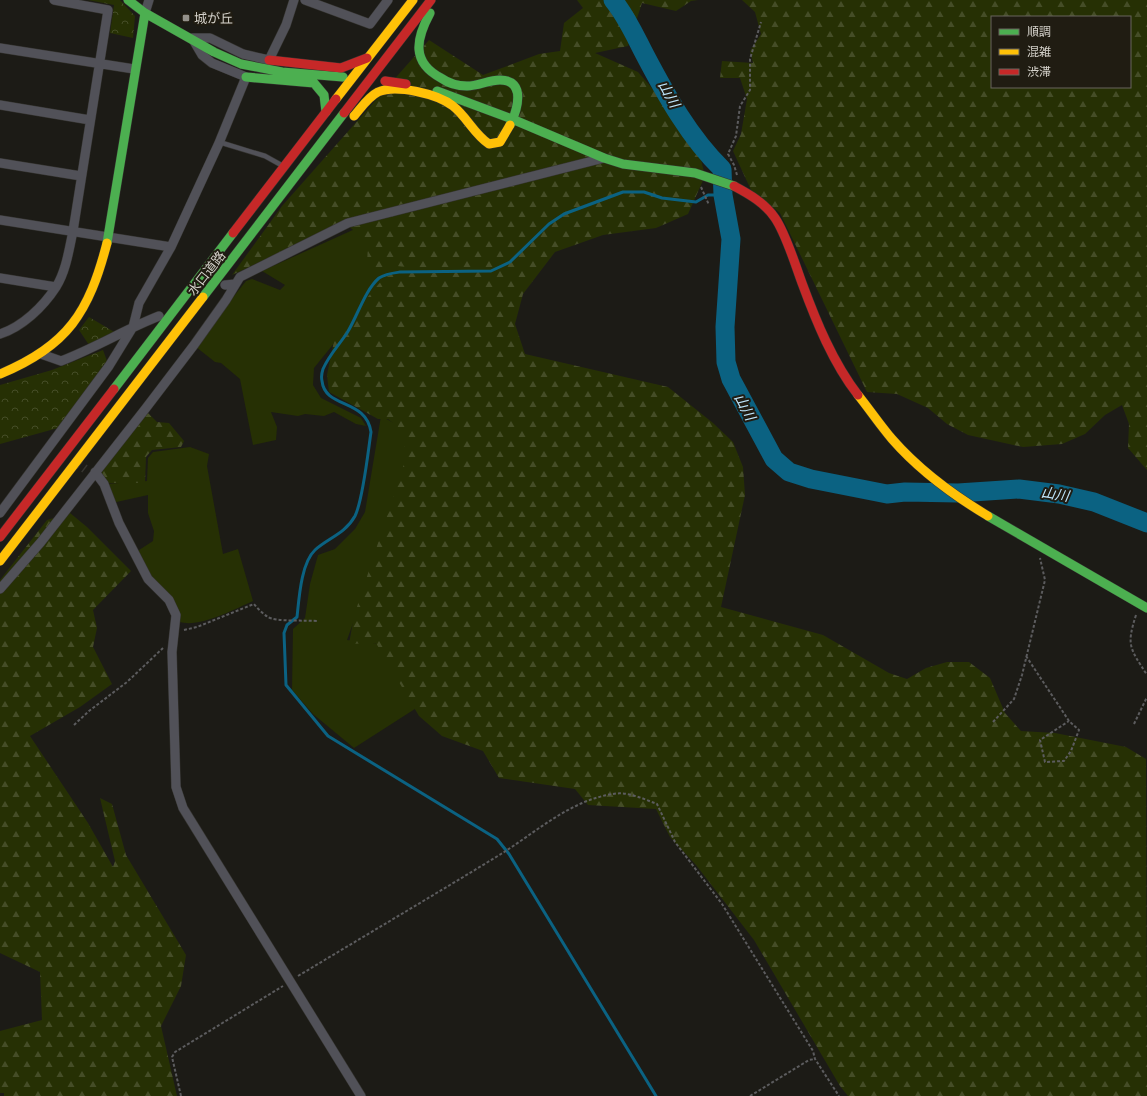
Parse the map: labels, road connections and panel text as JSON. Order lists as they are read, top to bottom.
{
  "streets": {
    "main road": ["水口道路"]
  },
  "water": ["山川"],
  "places": {
    "transit": ["城が丘"]
  },
  "legend": ["順調", "混雑", "渋滞"]
}
